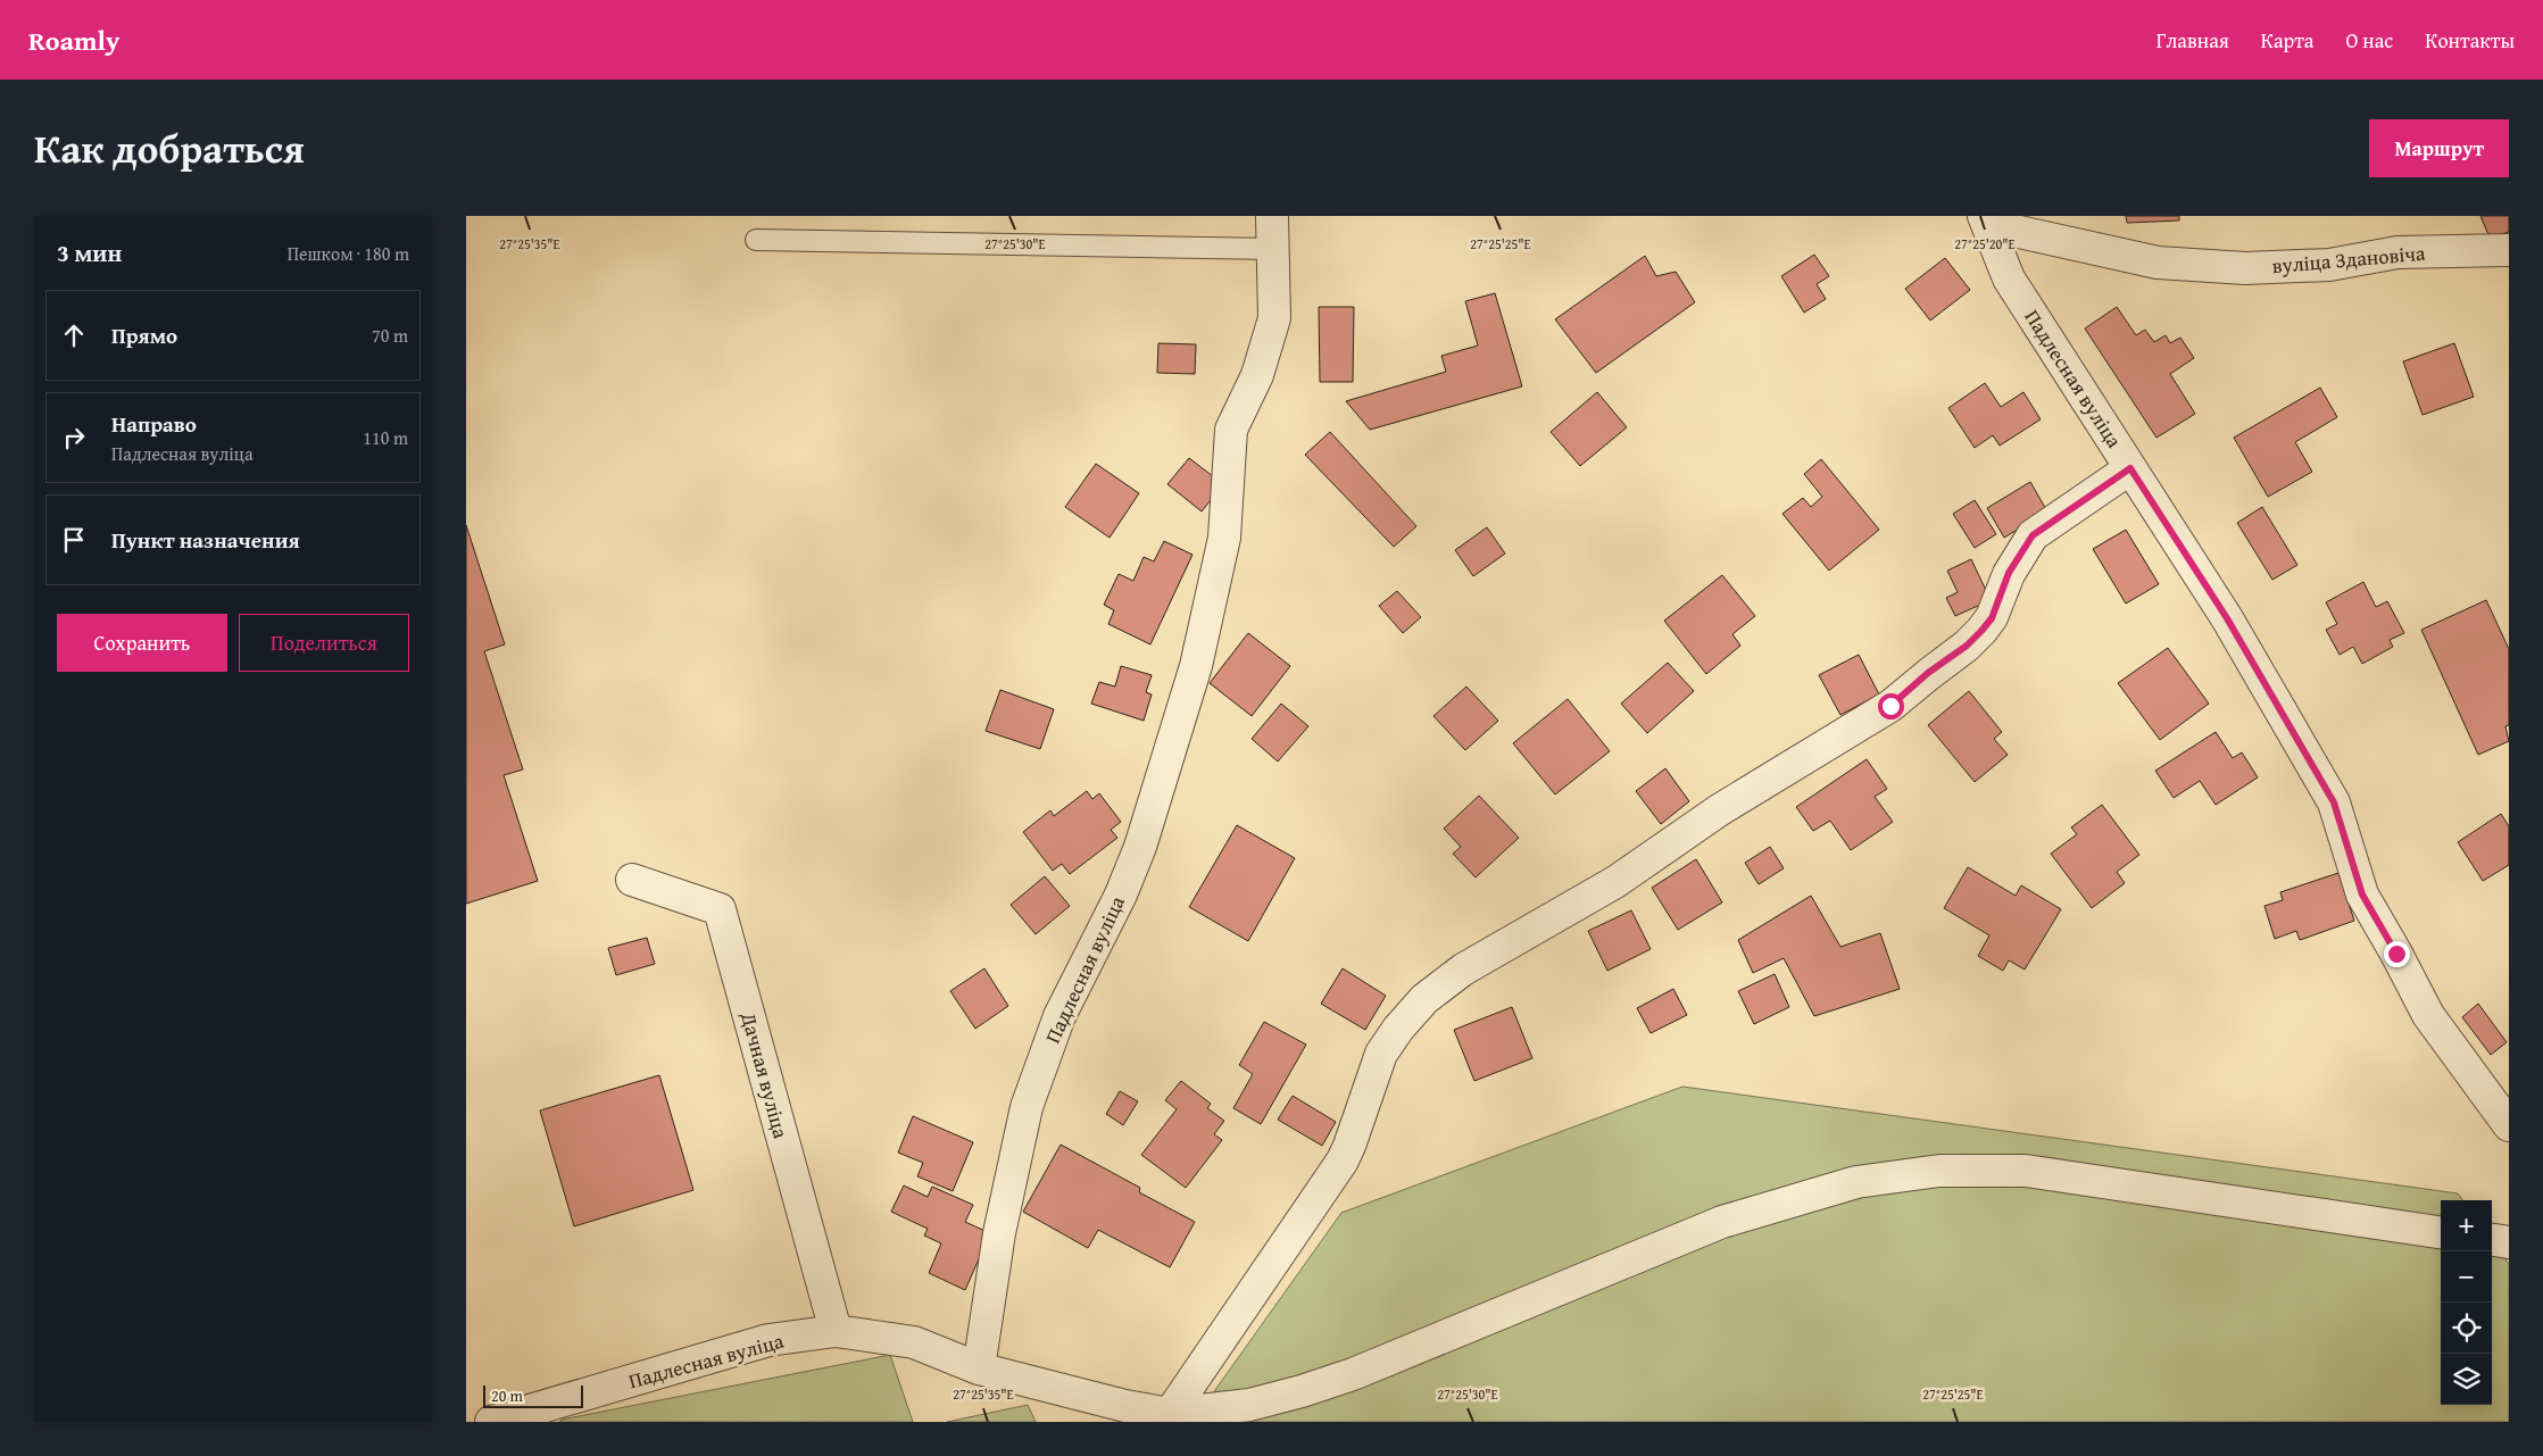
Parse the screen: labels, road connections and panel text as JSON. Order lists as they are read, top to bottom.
{
  "streets": {
    "street": ["вуліца Здановіча", "Падлесная вуліца", "Дачная вуліца"]
  },
  "crossings": [
    ["вуліца Здановіча", "Падлесная вуліца"],
    ["Падлесная вуліца", "Дачная вуліца"]
  ],
  "scale_bar": "20 m",
  "page": {
    "header": "Roamly",
    "nav": [
      "Главная",
      "Карта",
      "О нас",
      "Контакты"
    ],
    "title": "Как добраться",
    "buttons": [
      "Маршрут",
      ["Сохранить", "Поделиться"]
    ],
    "heading": ["3 мин", "Пешком · 180 m"],
    "list": [
      ["Прямо", "70 m"],
      ["Направо", "Падлесная вуліца", "110 m"],
      "Пункт назначения"
    ],
    "map_buttons": ["+", "−"],
    "scale": "20 m"
  },
  "coordinates": [
    "27°25'35\"E",
    "27°25'30\"E",
    "27°25'25\"E",
    "27°25'20\"E"
  ]
}
